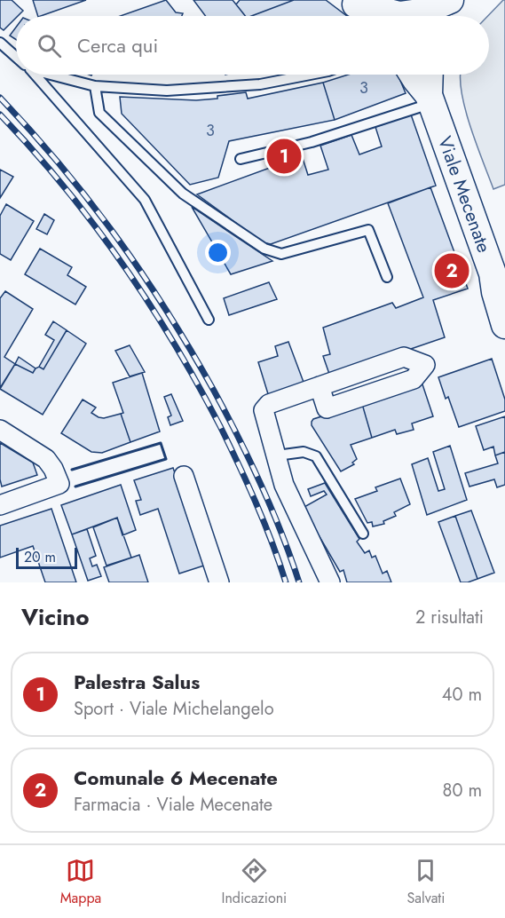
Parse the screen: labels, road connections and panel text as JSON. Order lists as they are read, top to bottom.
{
  "streets": {
    "main road": ["Viale Mecenate"]
  },
  "house_numbers": ["3", "3"],
  "scale_bar": "20 m",
  "page": {
    "search": "Cerca qui",
    "pins": ["1", "2"],
    "scale": "20 m",
    "heading": ["Vicino", "2 risultati"],
    "list": [
      {
        "mark": "1",
        "name": "Palestra Salus",
        "note": "Sport · Viale Michelangelo",
        "value": "40 m"
      },
      {
        "mark": "2",
        "name": "Comunale 6 Mecenate",
        "note": "Farmacia · Viale Mecenate",
        "value": "80 m"
      }
    ],
    "nav": ["Mappa", "Indicazioni", "Salvati"]
  }
}
